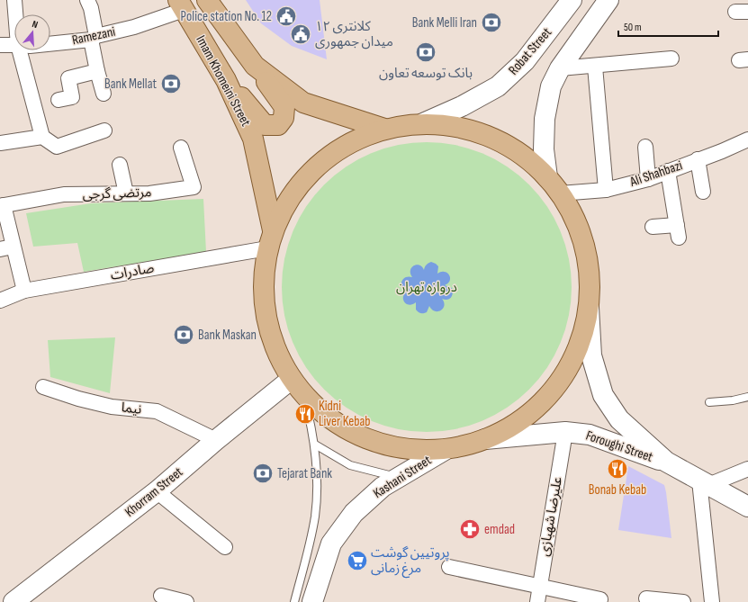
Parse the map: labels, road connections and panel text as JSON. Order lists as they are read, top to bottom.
{
  "streets": {
    "main road": [
      "Robat Street",
      "Imam Khomeini Street",
      "Foroughi Street",
      "Kashani Street",
      "Khorram Street"
    ],
    "street": [
      "Ramezani",
      "Ali Shahbazi",
      "مرتضی گرجی",
      "صادرات",
      "نیما",
      "علیرضا شهبازی"
    ]
  },
  "crossings": [
    ["Ramezani", "Imam Khomeini Street"],
    ["نیما", "Khorram Street"],
    ["Foroughi Street", "علیرضا شهبازی"]
  ],
  "parks": ["دروازه تهران"],
  "places": {
    "public building": ["Police station No. 12", "کلانتری ۱۲ میدان جمهوری"],
    "bank": [
      "Bank Melli Iran",
      "بانک توسعه تعاون",
      "Bank Mellat",
      "Bank Maskan",
      "Tejarat Bank"
    ],
    "restaurant": ["Kidni Liver Kebab", "Bonab Kebab"],
    "pharmacy": ["emdad"],
    "supermarket": ["پروتیین گوشت مرغ زمانی"]
  },
  "scale_bar": "50 m",
  "north": "top"
}
